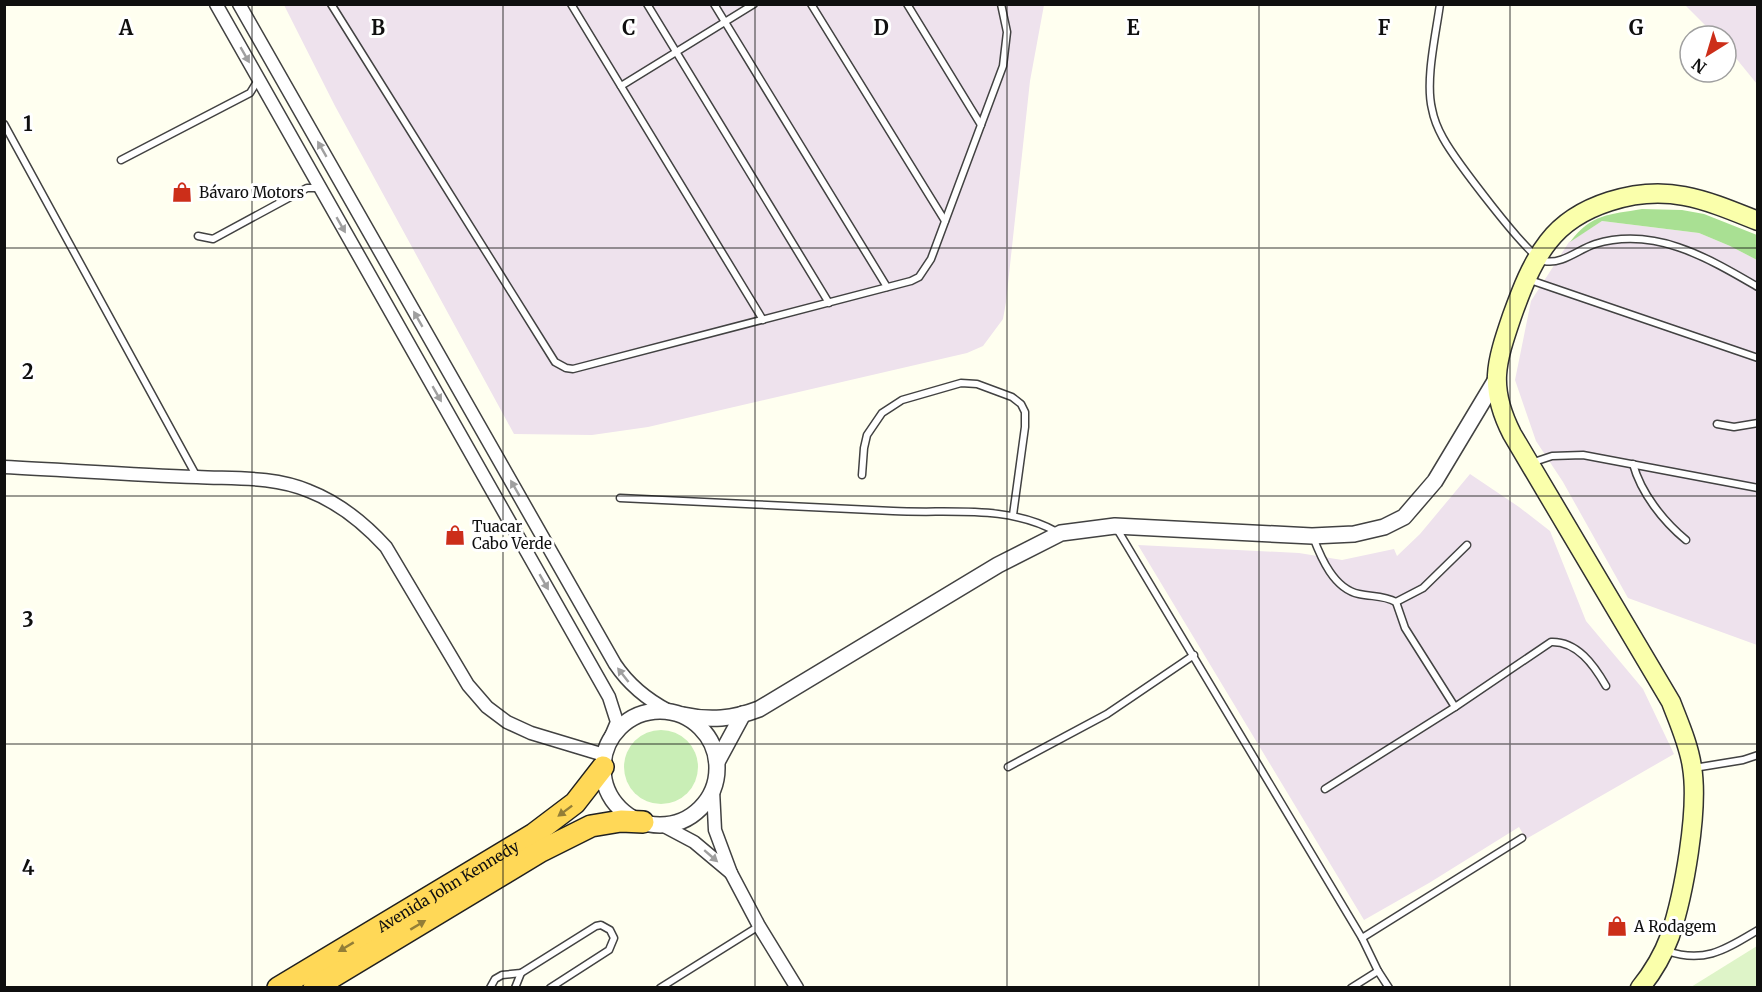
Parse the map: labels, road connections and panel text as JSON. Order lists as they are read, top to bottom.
{
  "streets": {
    "highway": ["Avenida John Kennedy"]
  },
  "places": {
    "shop": ["Bávaro Motors", "Tuacar Cabo Verde", "A Rodagem"]
  },
  "north": "bottom left",
  "grid": {
    "columns": [
      "A",
      "B",
      "C",
      "D",
      "E",
      "F",
      "G"
    ],
    "rows": [
      "1",
      "2",
      "3",
      "4"
    ]
  }
}
